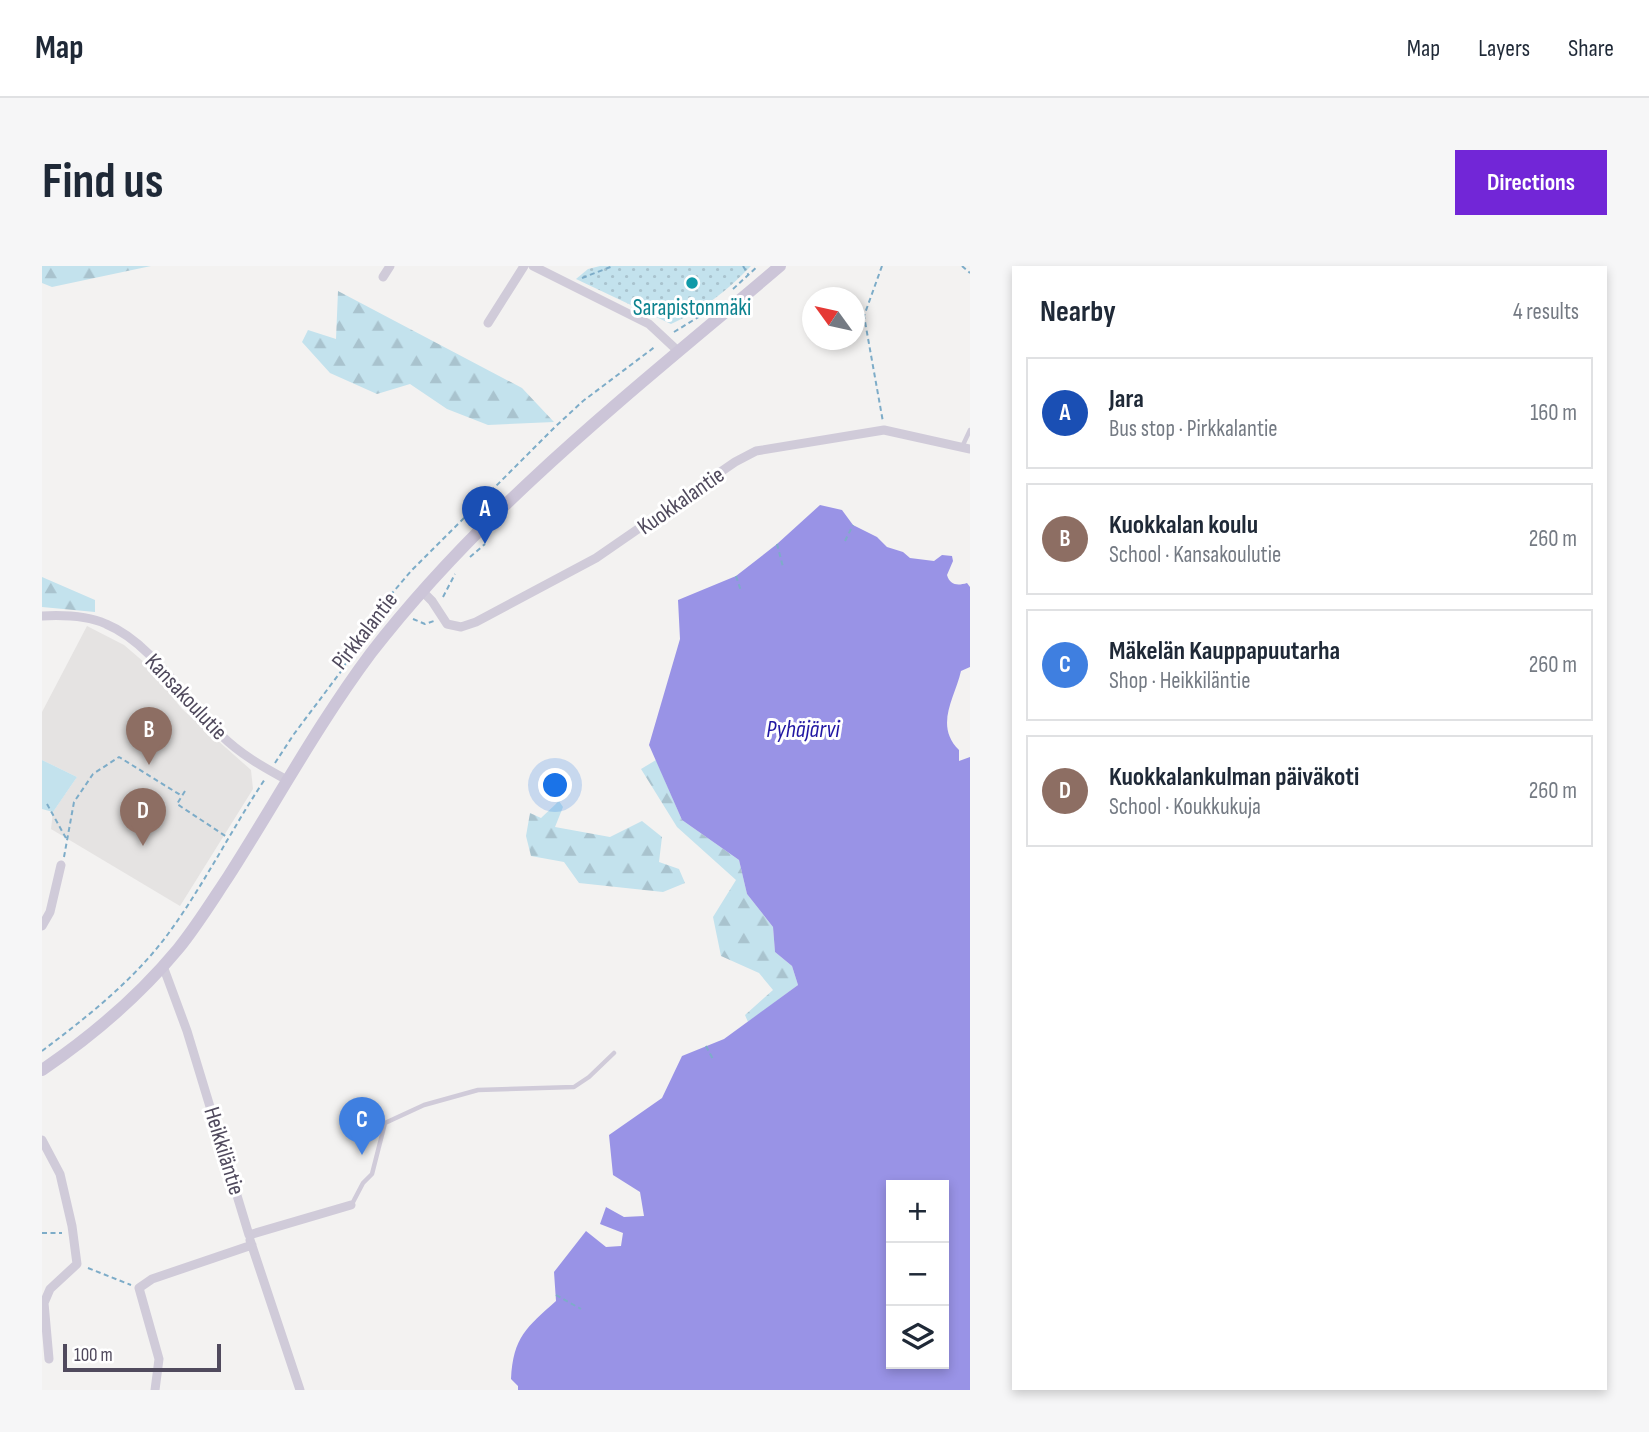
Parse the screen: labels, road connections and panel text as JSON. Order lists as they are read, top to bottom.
{
  "streets": {
    "street": [
      "Kuokkalantie",
      "Pirkkalantie",
      "Kansakoulutie",
      "Heikkiläntie"
    ]
  },
  "crossings": [
    ["Kuokkalantie", "Pirkkalantie"],
    ["Pirkkalantie", "Kansakoulutie"],
    ["Pirkkalantie", "Heikkiläntie"]
  ],
  "water": ["Pyhäjärvi"],
  "places": ["Sarapistonmäki"],
  "scale_bar": "100 m",
  "north": "top left",
  "page": {
    "header": "Map",
    "nav": ["Map", "Layers", "Share"],
    "buttons": "Directions",
    "title": "Find us",
    "heading": ["Nearby", "4 results"],
    "list": [
      {
        "mark": "A",
        "name": "Jara",
        "note": "Bus stop · Pirkkalantie",
        "value": "160 m"
      },
      {
        "mark": "B",
        "name": "Kuokkalan koulu",
        "note": "School · Kansakoulutie",
        "value": "260 m"
      },
      {
        "mark": "C",
        "name": "Mäkelän Kauppapuutarha",
        "note": "Shop · Heikkiläntie",
        "value": "260 m"
      },
      {
        "mark": "D",
        "name": "Kuokkalankulman päiväkoti",
        "note": "School · Koukkukuja",
        "value": "260 m"
      }
    ],
    "pins": [
      "A",
      "B",
      "D",
      "C"
    ],
    "map_buttons": ["+", "−"],
    "scale": "100 m"
  }
}
